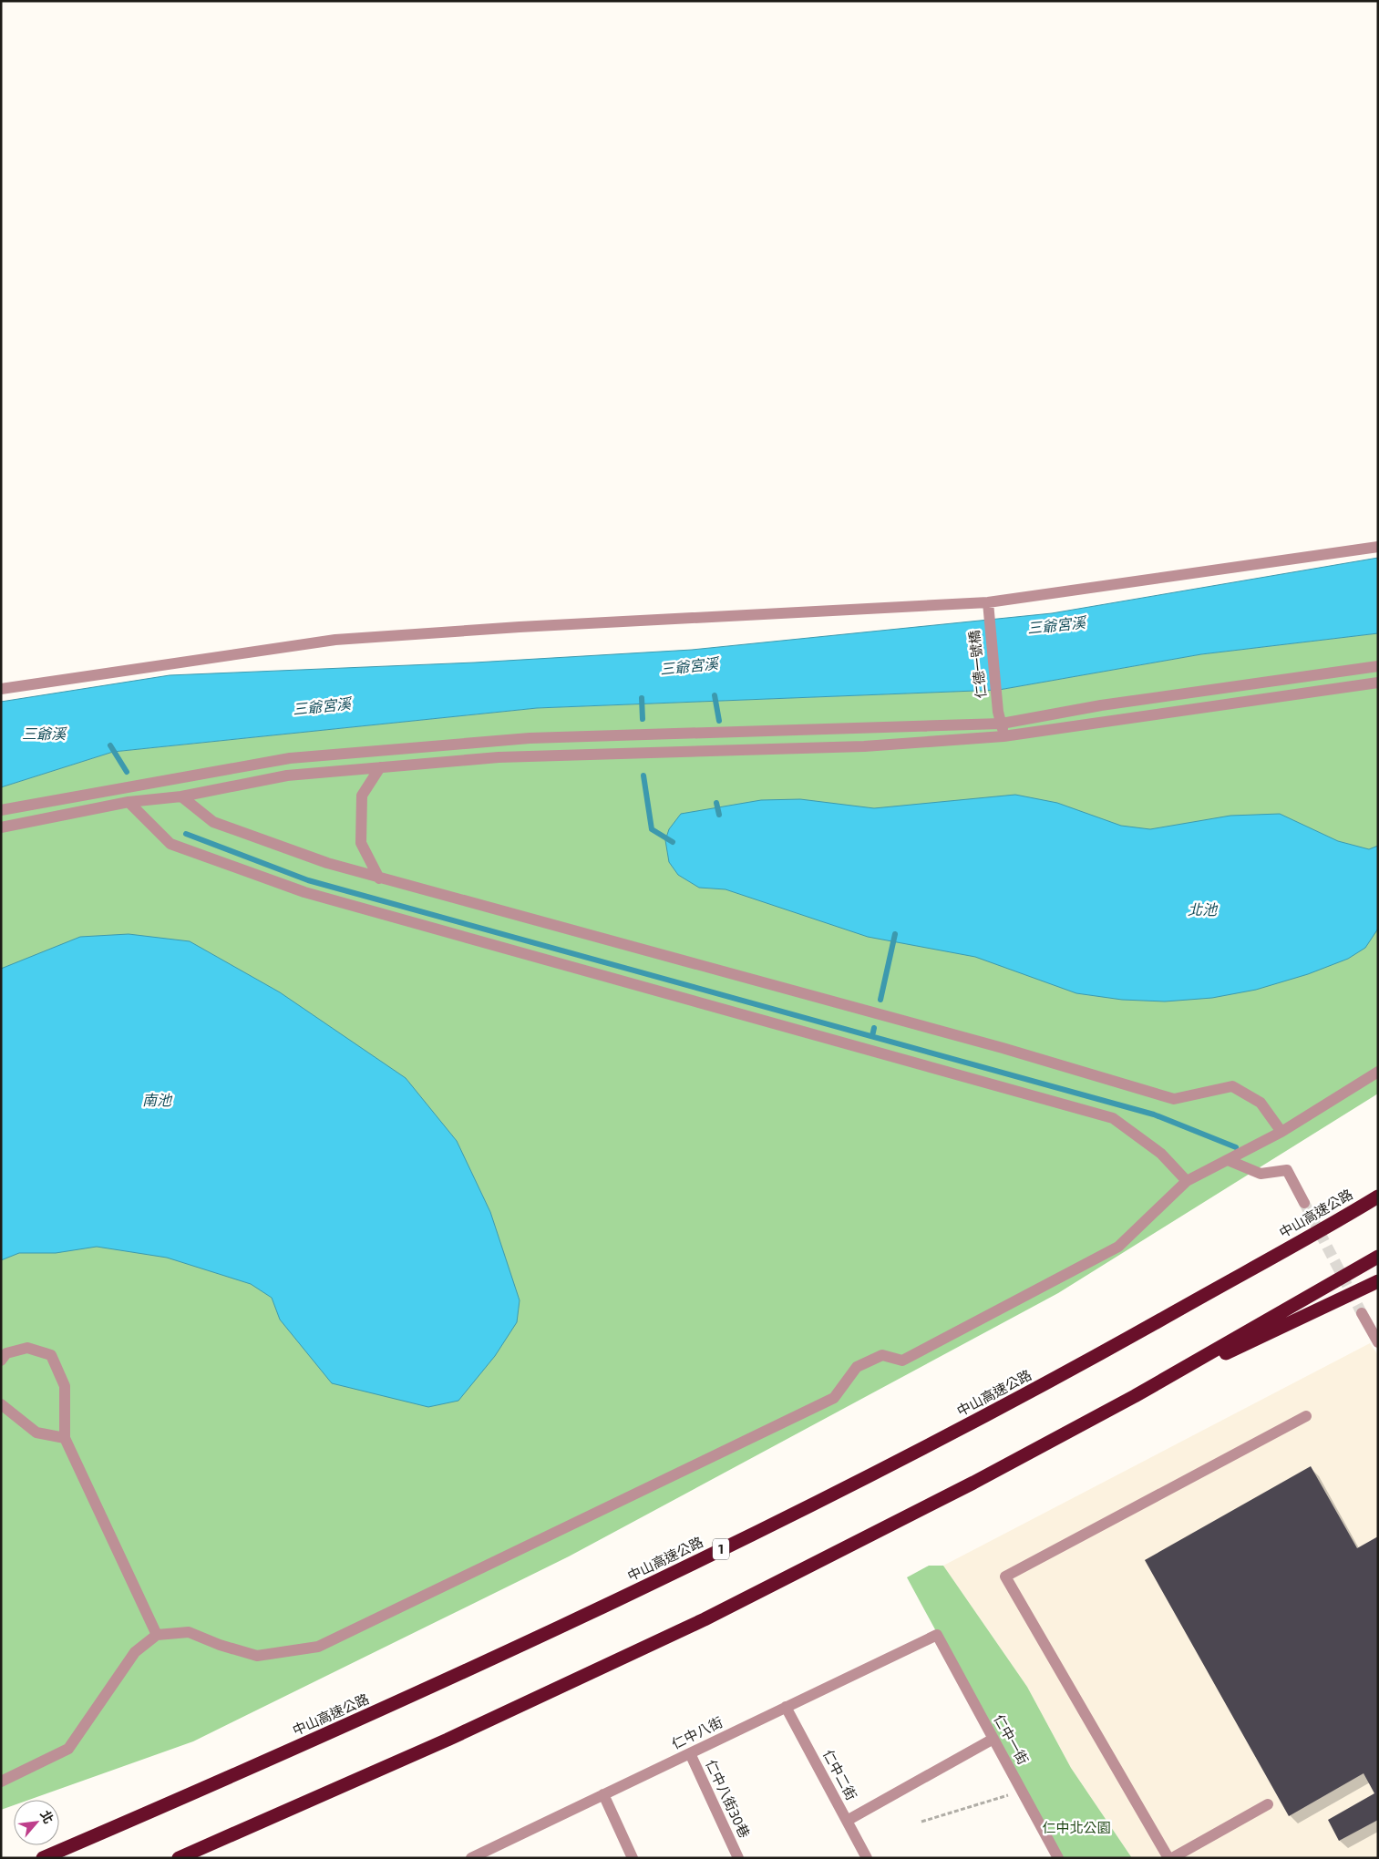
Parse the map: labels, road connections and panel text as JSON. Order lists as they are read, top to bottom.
{
  "streets": {
    "highway": ["中山高速公路", "1"],
    "street": [
      "仁德一號橋",
      "仁中八街",
      "仁中一街",
      "仁中二街",
      "仁中八街30巷"
    ]
  },
  "crossings": [
    ["仁中八街", "仁中一街"],
    ["仁中八街", "仁中二街"],
    ["仁中八街", "仁中八街30巷"]
  ],
  "water": [
    "三爺宮溪",
    "三爺溪",
    "北池",
    "南池"
  ],
  "parks": ["仁中北公園"],
  "north": "top right"
}
